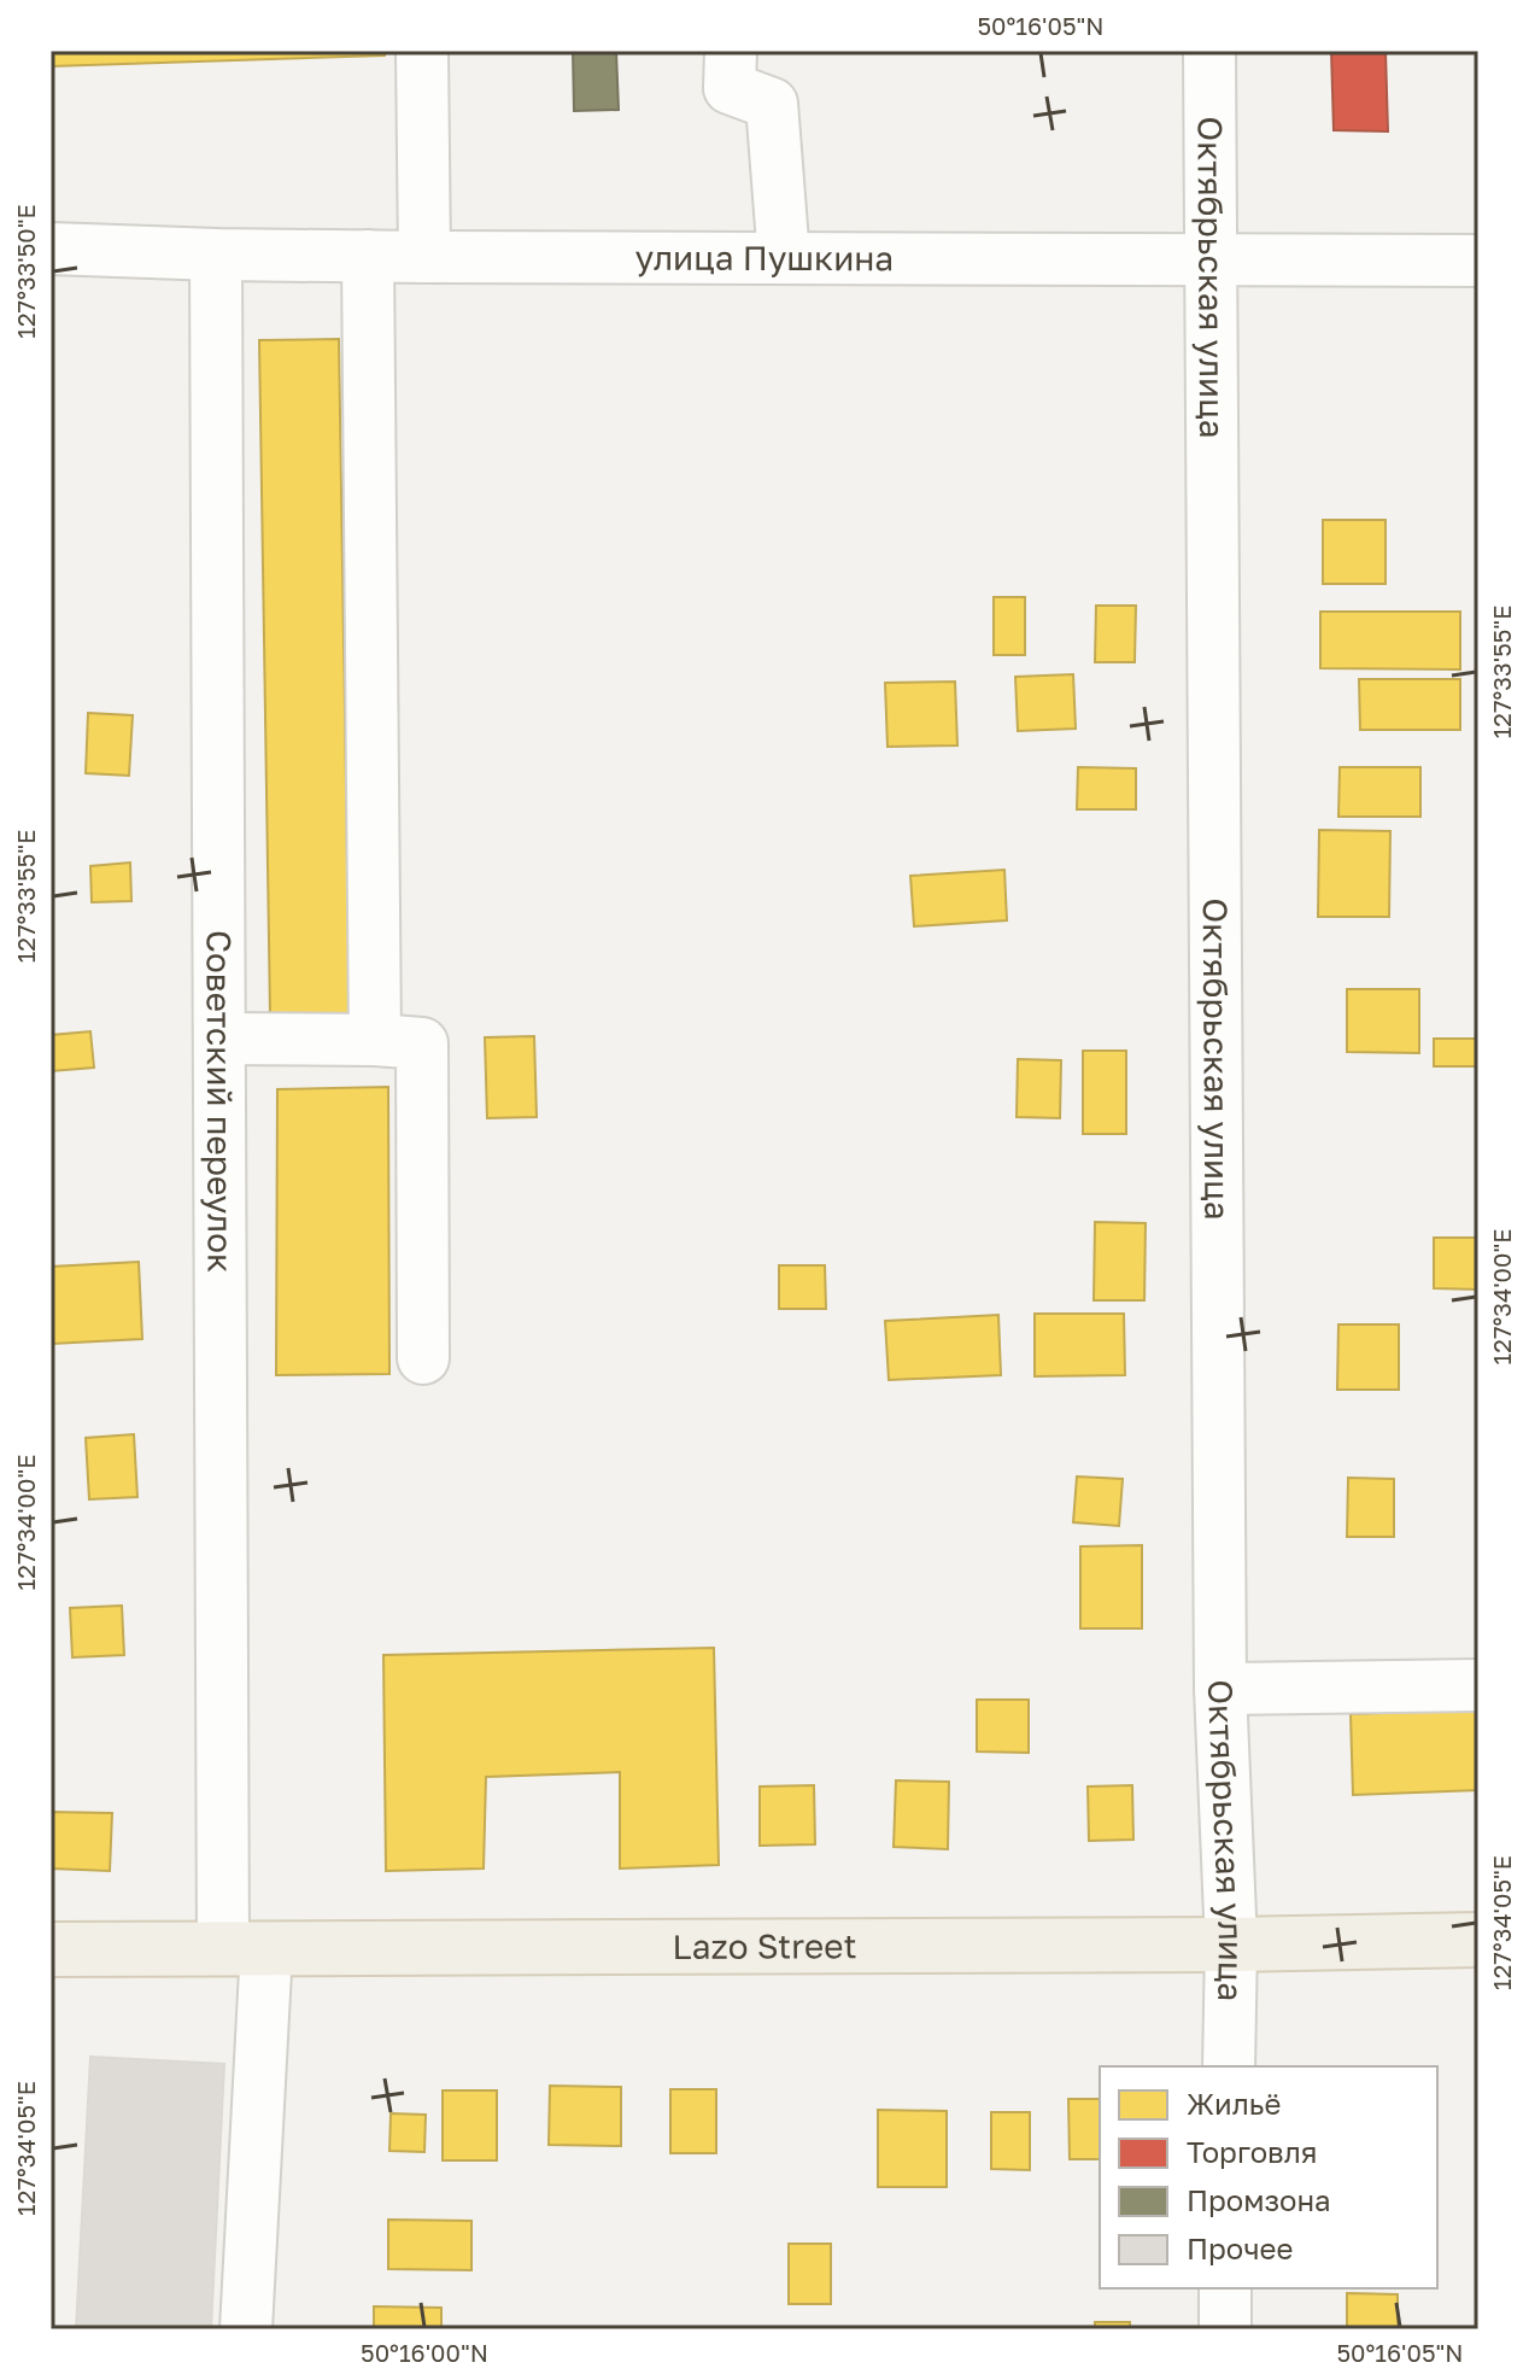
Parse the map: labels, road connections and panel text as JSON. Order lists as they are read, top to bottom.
{
  "streets": {
    "main road": ["Lazo Street"],
    "street": ["улица Пушкина", "Октябрьская улица", "Советский переулок"]
  },
  "crossings": [
    ["улица Пушкина", "Октябрьская улица"],
    ["улица Пушкина", "Советский переулок"],
    ["Октябрьская улица", "Lazo Street"],
    ["Советский переулок", "Lazo Street"]
  ],
  "legend": [
    "Жильё",
    "Торговля",
    "Промзона",
    "Прочее"
  ],
  "coordinates": [
    "50°16'05\"N",
    "127°33'50\"E",
    "127°33'55\"E",
    "127°34'00\"E",
    "127°34'05\"E",
    "50°16'00\"N"
  ]
}
